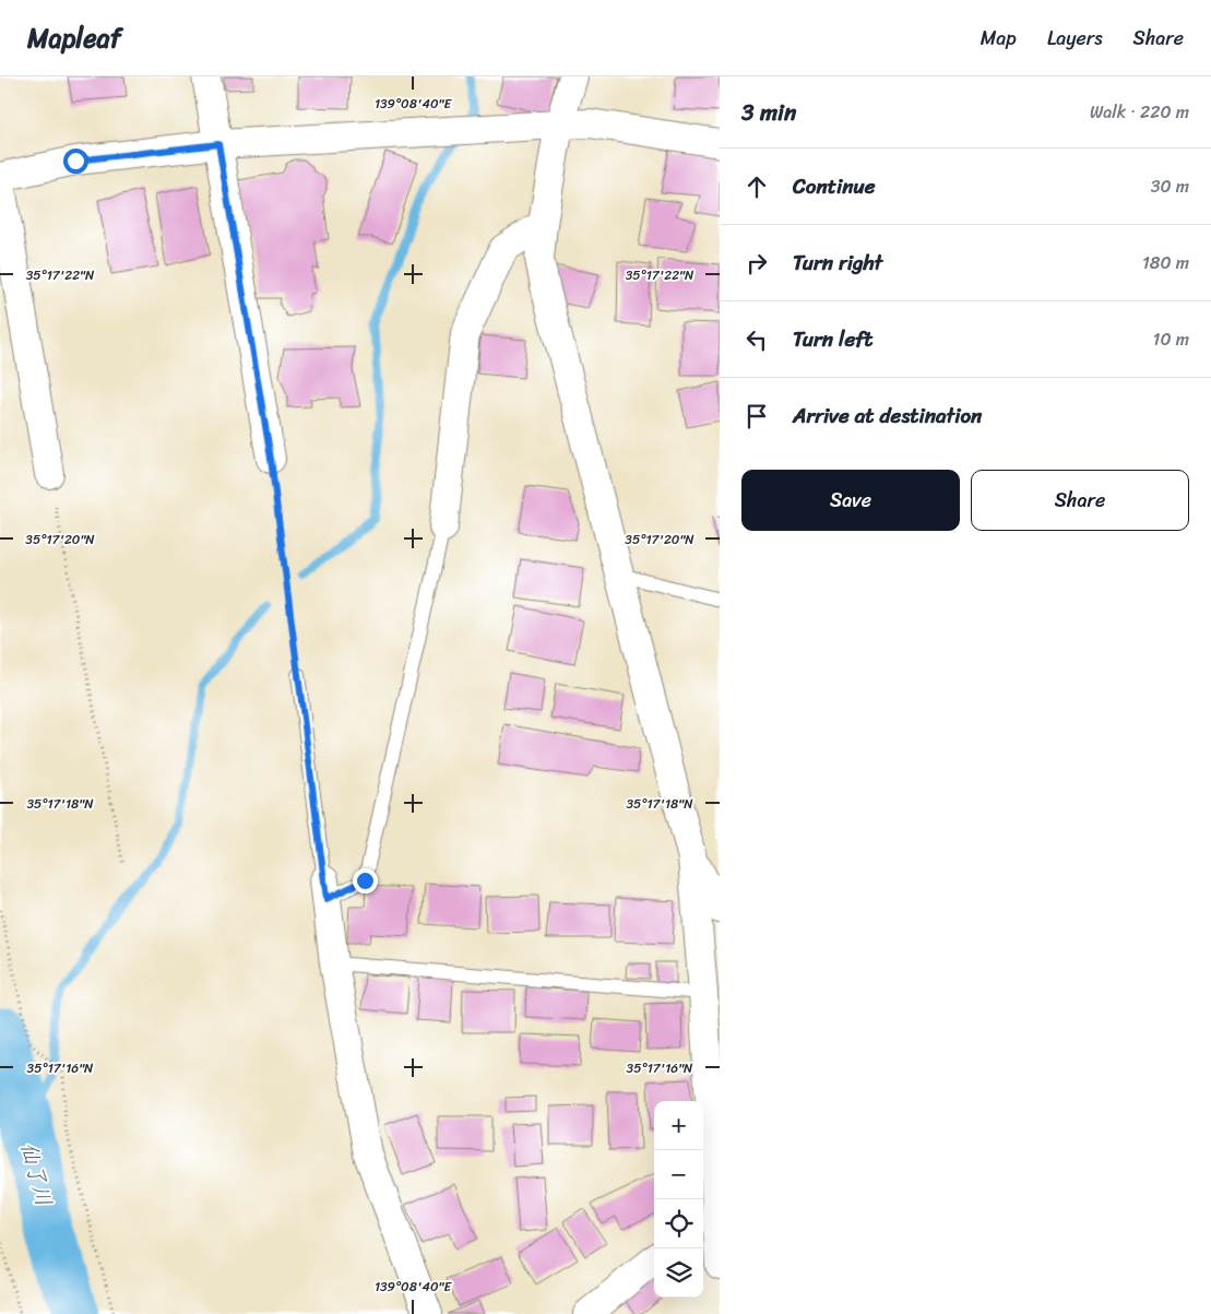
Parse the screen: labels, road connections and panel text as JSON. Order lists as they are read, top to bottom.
{
  "water": ["仙了川"],
  "page": {
    "header": "Mapleaf",
    "nav": ["Map", "Layers", "Share"],
    "heading": ["3 min", "Walk · 220 m"],
    "list": [
      ["Continue", "30 m"],
      ["Turn right", "180 m"],
      ["Turn left", "10 m"],
      "Arrive at destination"
    ],
    "buttons": ["Save", "Share"],
    "map_buttons": ["+", "−"]
  },
  "coordinates": [
    "139°08'40\"E",
    "35°17'22\"N",
    "35°17'20\"N",
    "35°17'18\"N",
    "35°17'16\"N"
  ]
}
